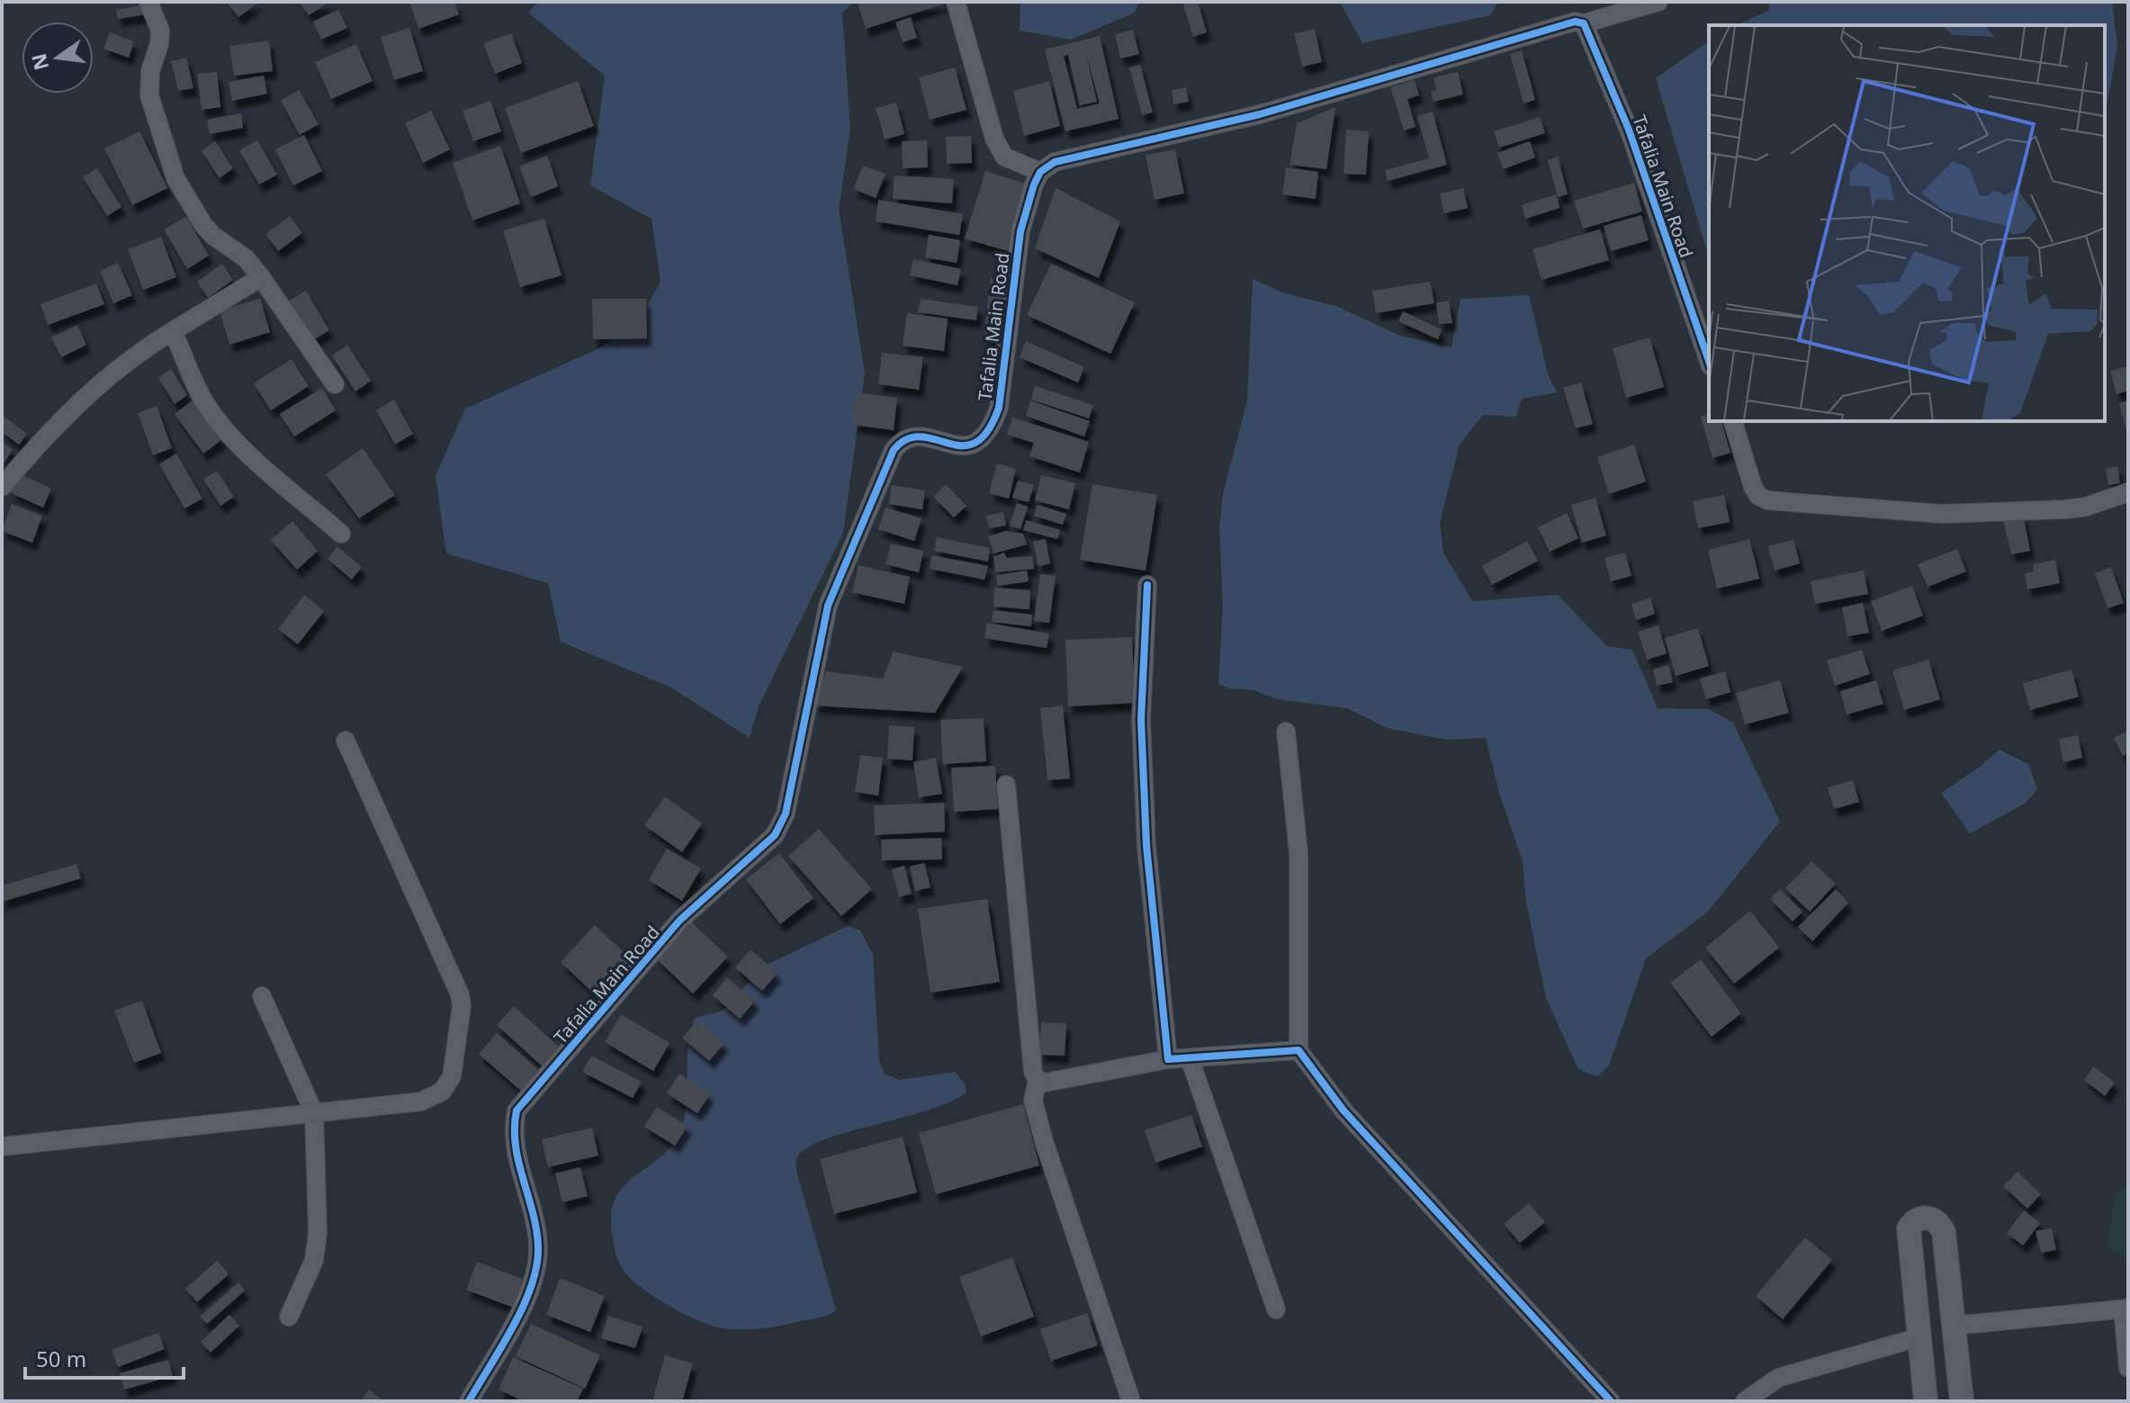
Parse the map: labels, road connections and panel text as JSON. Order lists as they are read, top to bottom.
{
  "streets": {
    "street": ["Tafalia Main Road"]
  },
  "scale_bar": "50 m",
  "north": "left"
}
